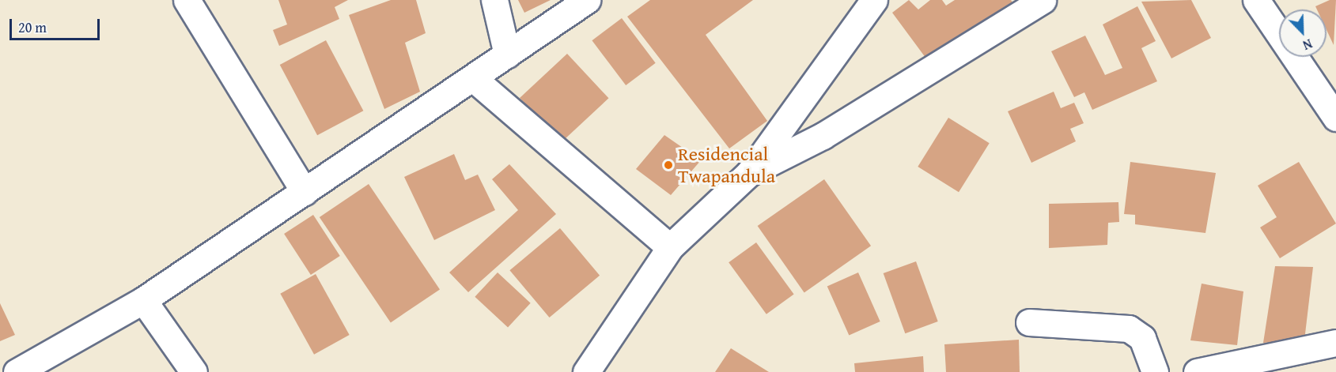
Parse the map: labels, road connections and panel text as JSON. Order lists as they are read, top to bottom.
{
  "places": ["Residencial Twapandula"],
  "scale_bar": "20 m",
  "north": "bottom right"
}
